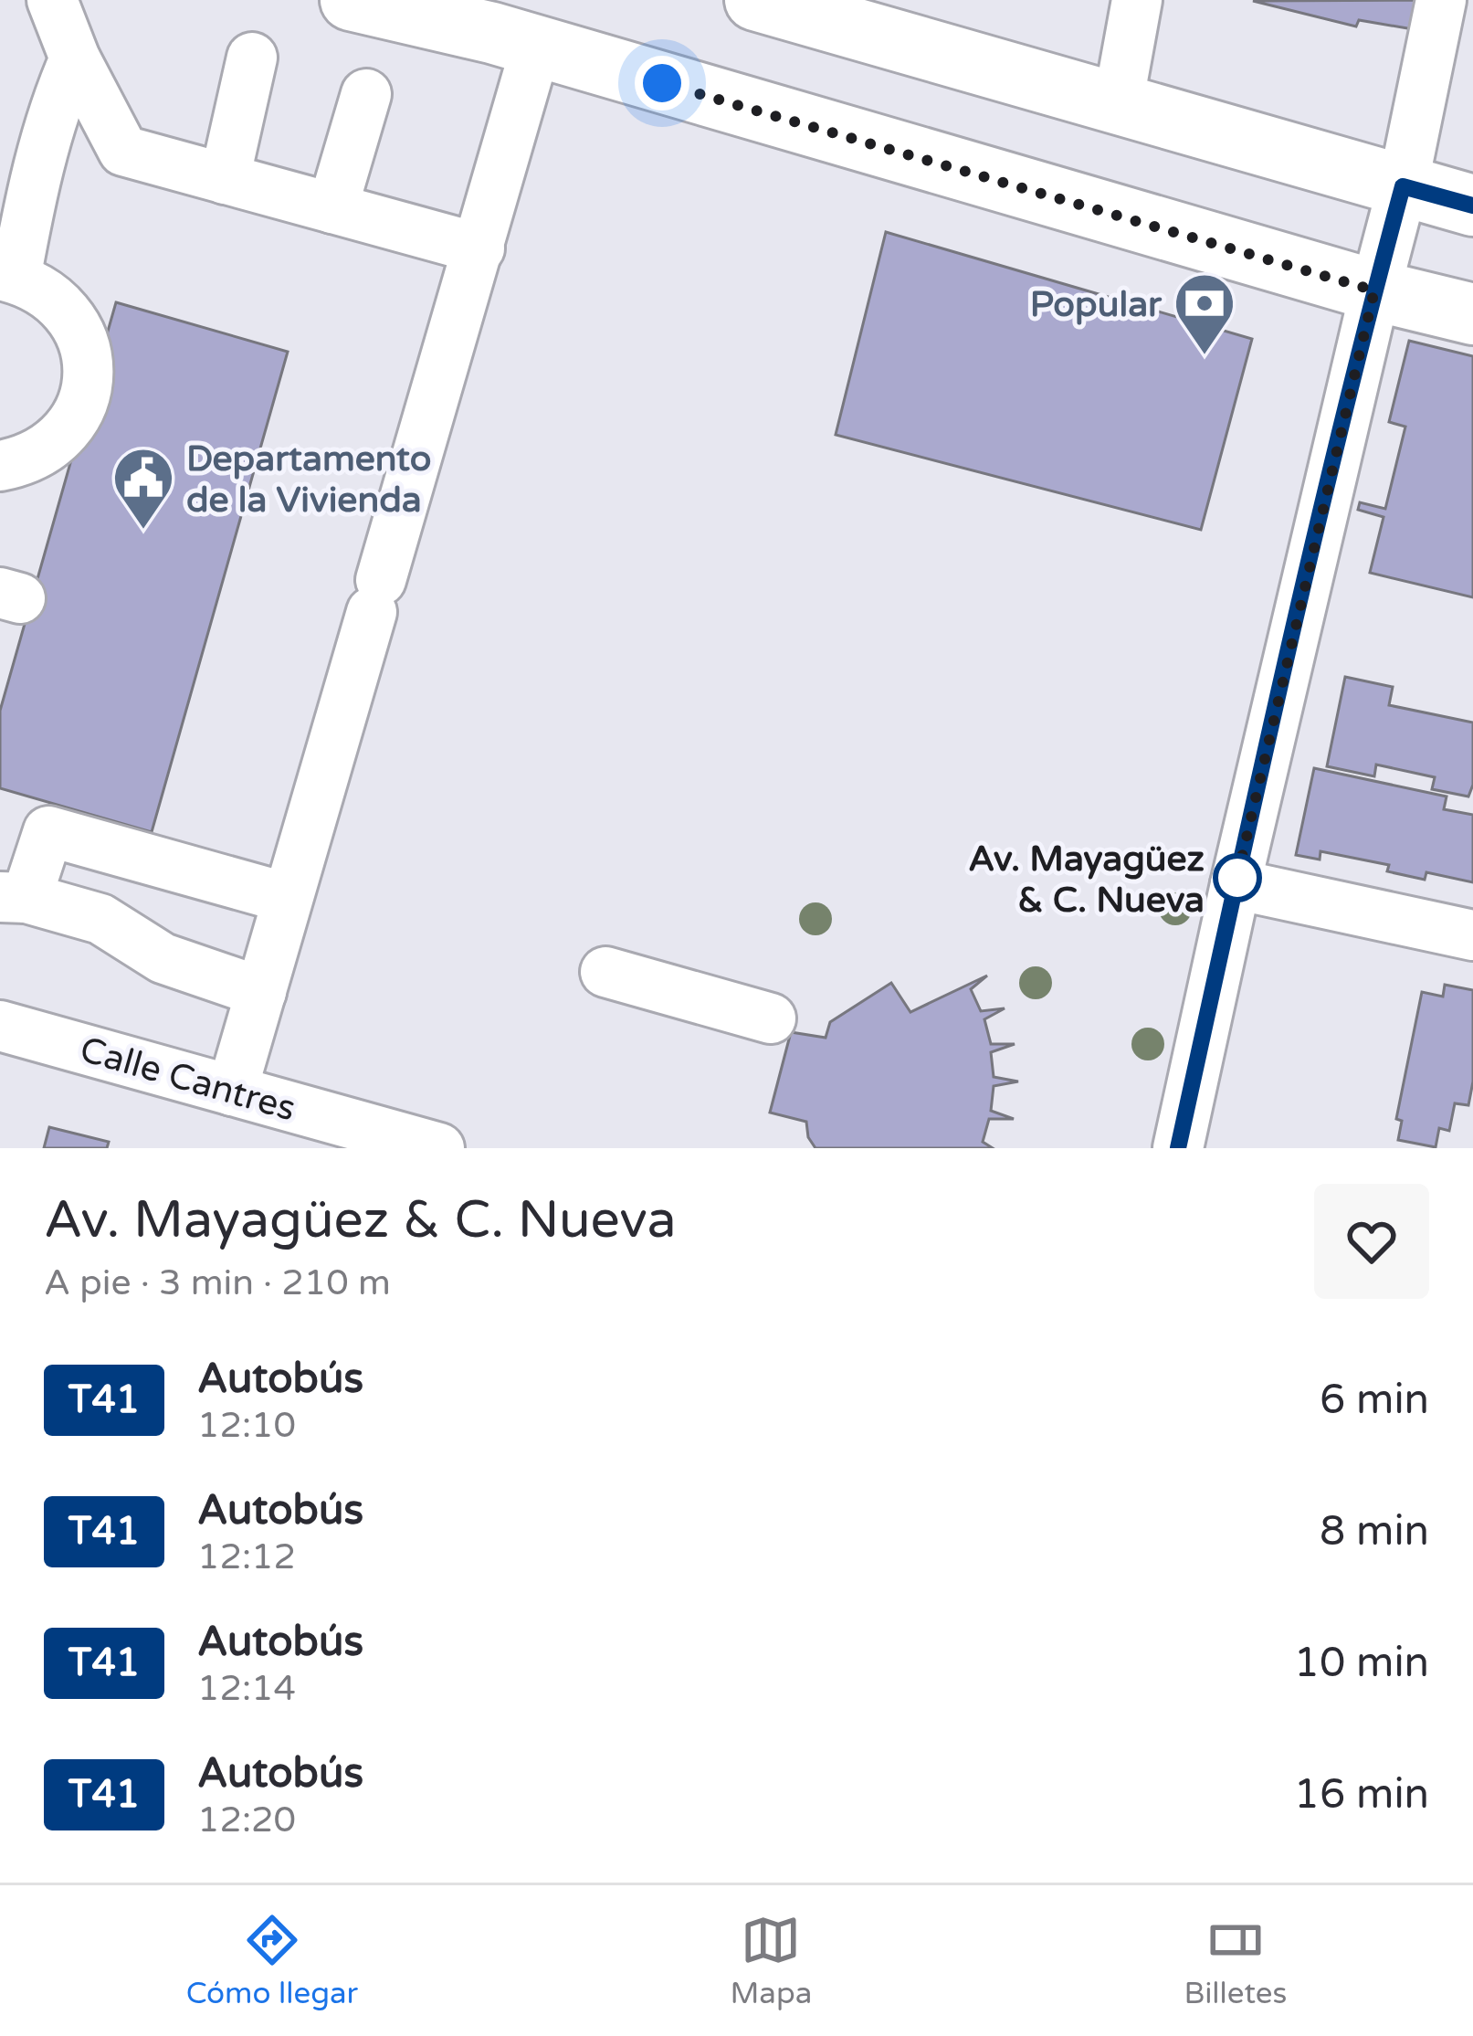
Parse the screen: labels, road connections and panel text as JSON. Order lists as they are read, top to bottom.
{
  "streets": {
    "street": ["Calle Cantres"]
  },
  "places": {
    "bank": ["Popular"],
    "public building": ["Departamento de la Vivienda"],
    "other": ["Av. Mayagüez & C. Nueva"]
  },
  "lines": ["bus line T41"],
  "page": {
    "heading": ["Av. Mayagüez & C. Nueva", "A pie · 3 min · 210 m"],
    "list": [
      {
        "mark": "T41",
        "name": "Autobús",
        "note": "12:10",
        "value": "6 min"
      },
      {
        "mark": "T41",
        "name": "Autobús",
        "note": "12:12",
        "value": "8 min"
      },
      {
        "mark": "T41",
        "name": "Autobús",
        "note": "12:14",
        "value": "10 min"
      },
      {
        "mark": "T41",
        "name": "Autobús",
        "note": "12:20",
        "value": "16 min"
      }
    ],
    "tabs": ["Cómo llegar", "Mapa", "Billetes"]
  }
}
